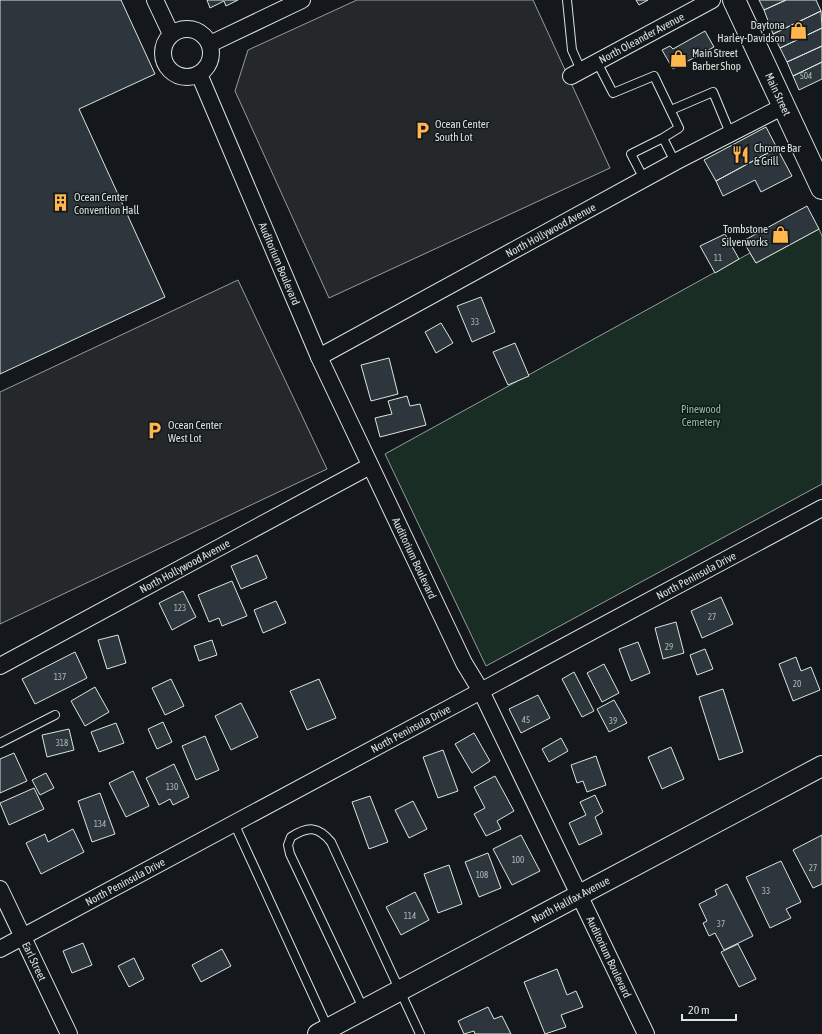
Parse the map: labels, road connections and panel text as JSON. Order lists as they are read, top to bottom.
{
  "streets": {
    "main road": ["Main Street"],
    "street": [
      "North Oleander Avenue",
      "North Hollywood Avenue",
      "Auditorium Boulevard",
      "North Peninsula Drive",
      "North Halifax Avenue",
      "Earl Street"
    ]
  },
  "crossings": [
    ["Main Street", "North Hollywood Avenue"],
    ["North Hollywood Avenue", "Auditorium Boulevard"],
    ["Auditorium Boulevard", "North Peninsula Drive"],
    ["Auditorium Boulevard", "North Halifax Avenue"],
    ["North Peninsula Drive", "Earl Street"]
  ],
  "parks": ["Pinewood Cemetery"],
  "places": {
    "shop": ["Daytona Harley-Davidson", "Main Street Barber Shop", "Tombstone Silverworks"],
    "parking": ["Ocean Center South Lot", "Ocean Center West Lot"],
    "restaurant": ["Chrome Bar & Grill"],
    "building": ["Ocean Center Convention Hall"]
  },
  "house_numbers": [
    "504",
    "11",
    "33",
    "123",
    "27",
    "29",
    "137",
    "20",
    "45",
    "39",
    "318",
    "130",
    "134",
    "100",
    "27",
    "108",
    "33",
    "114",
    "37"
  ],
  "scale_bar": "20 m"
}
